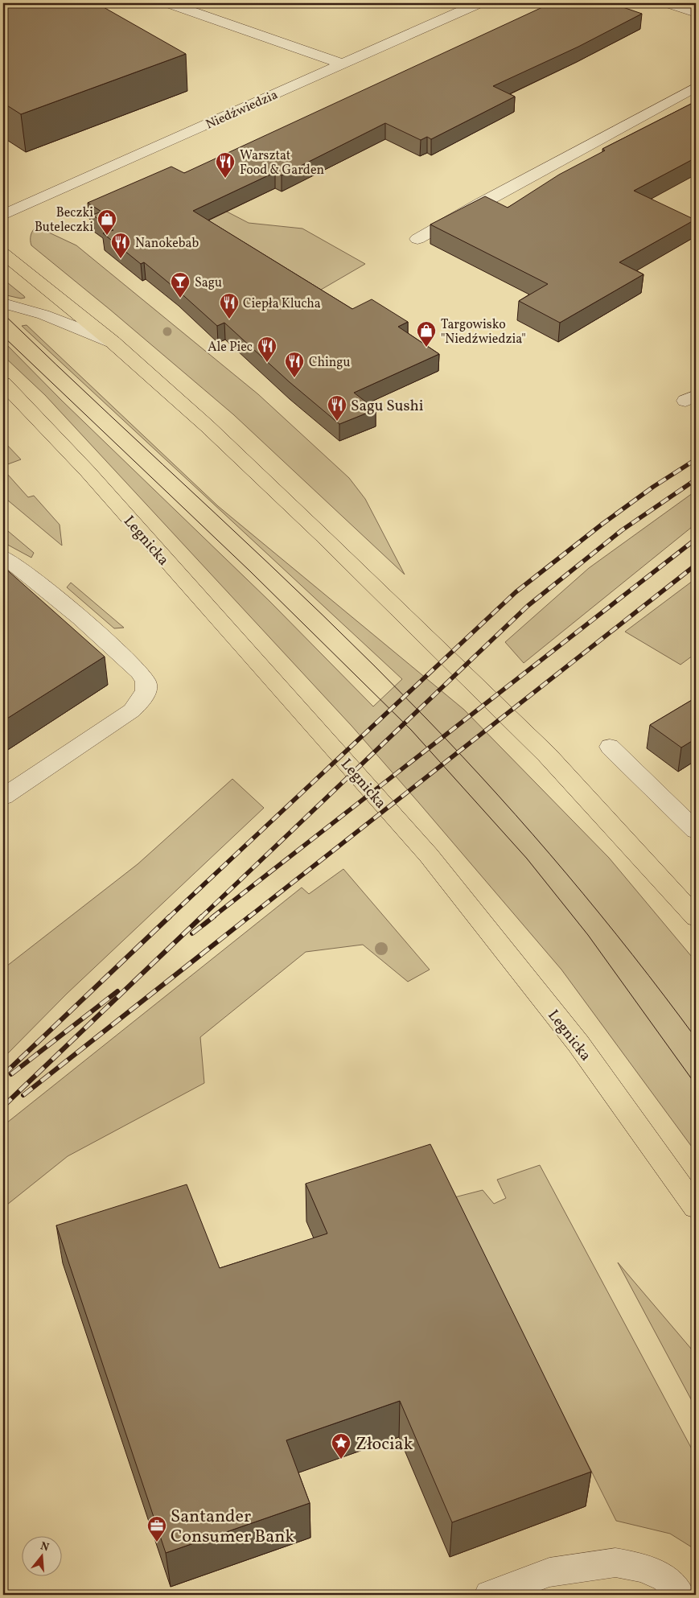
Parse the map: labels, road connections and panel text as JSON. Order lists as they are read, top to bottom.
{
  "streets": {
    "main road": ["Legnicka"],
    "street": ["Niedźwiedzia"]
  },
  "places": {
    "restaurant": [
      "Warsztat Food & Garden",
      "Nanokebab",
      "Ciepła Klucha",
      "Ale Piec",
      "Chingu",
      "Sagu Sushi"
    ],
    "shop": ["Beczki Buteleczki", "Targowisko \"Niedźwiedzia\""],
    "bar": ["Sagu"],
    "place": ["Złociak"],
    "office": ["Santander Consumer Bank"]
  },
  "north": "top"
}
